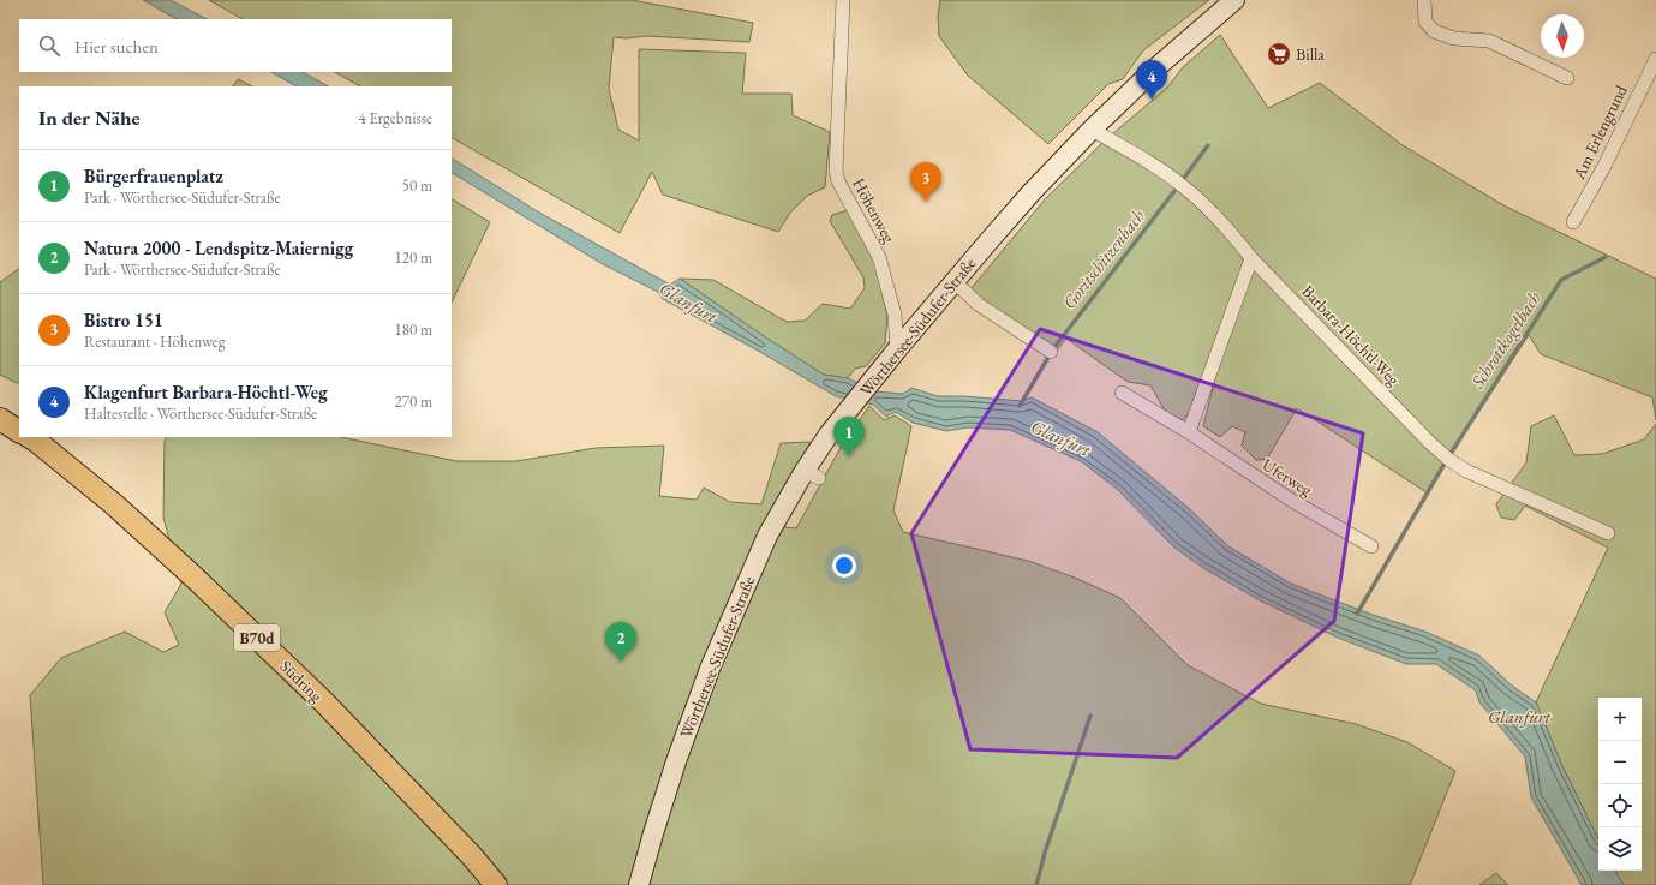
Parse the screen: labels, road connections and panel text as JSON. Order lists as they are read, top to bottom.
{
  "streets": {
    "main road": ["Wörthersee-Südufer-Straße", "B70d", "Südring"],
    "street": [
      "Am Erlengrund",
      "Höhenweg",
      "Barbara-Höchtl-Weg",
      "Uferweg"
    ]
  },
  "crossings": [
    ["Höhenweg", "Wörthersee-Südufer-Straße"],
    ["Wörthersee-Südufer-Straße", "Barbara-Höchtl-Weg"]
  ],
  "water": ["Goritschitzenbach", "Glanfurt", "Schrottkogelbach"],
  "places": {
    "supermarket": ["Billa"]
  },
  "north": "bottom",
  "page": {
    "search": "Hier suchen",
    "pins": [
      "4",
      "3",
      "1",
      "2"
    ],
    "heading": ["In der Nähe", "4 Ergebnisse"],
    "list": [
      {
        "mark": "1",
        "name": "Bürgerfrauenplatz",
        "note": "Park · Wörthersee-Südufer-Straße",
        "value": "50 m"
      },
      {
        "mark": "2",
        "name": "Natura 2000 - Lendspitz-Maiernigg",
        "note": "Park · Wörthersee-Südufer-Straße",
        "value": "120 m"
      },
      {
        "mark": "3",
        "name": "Bistro 151",
        "note": "Restaurant · Höhenweg",
        "value": "180 m"
      },
      {
        "mark": "4",
        "name": "Klagenfurt Barbara-Höchtl-Weg",
        "note": "Haltestelle · Wörthersee-Südufer-Straße",
        "value": "270 m"
      }
    ],
    "map_buttons": ["+", "−"]
  }
}
